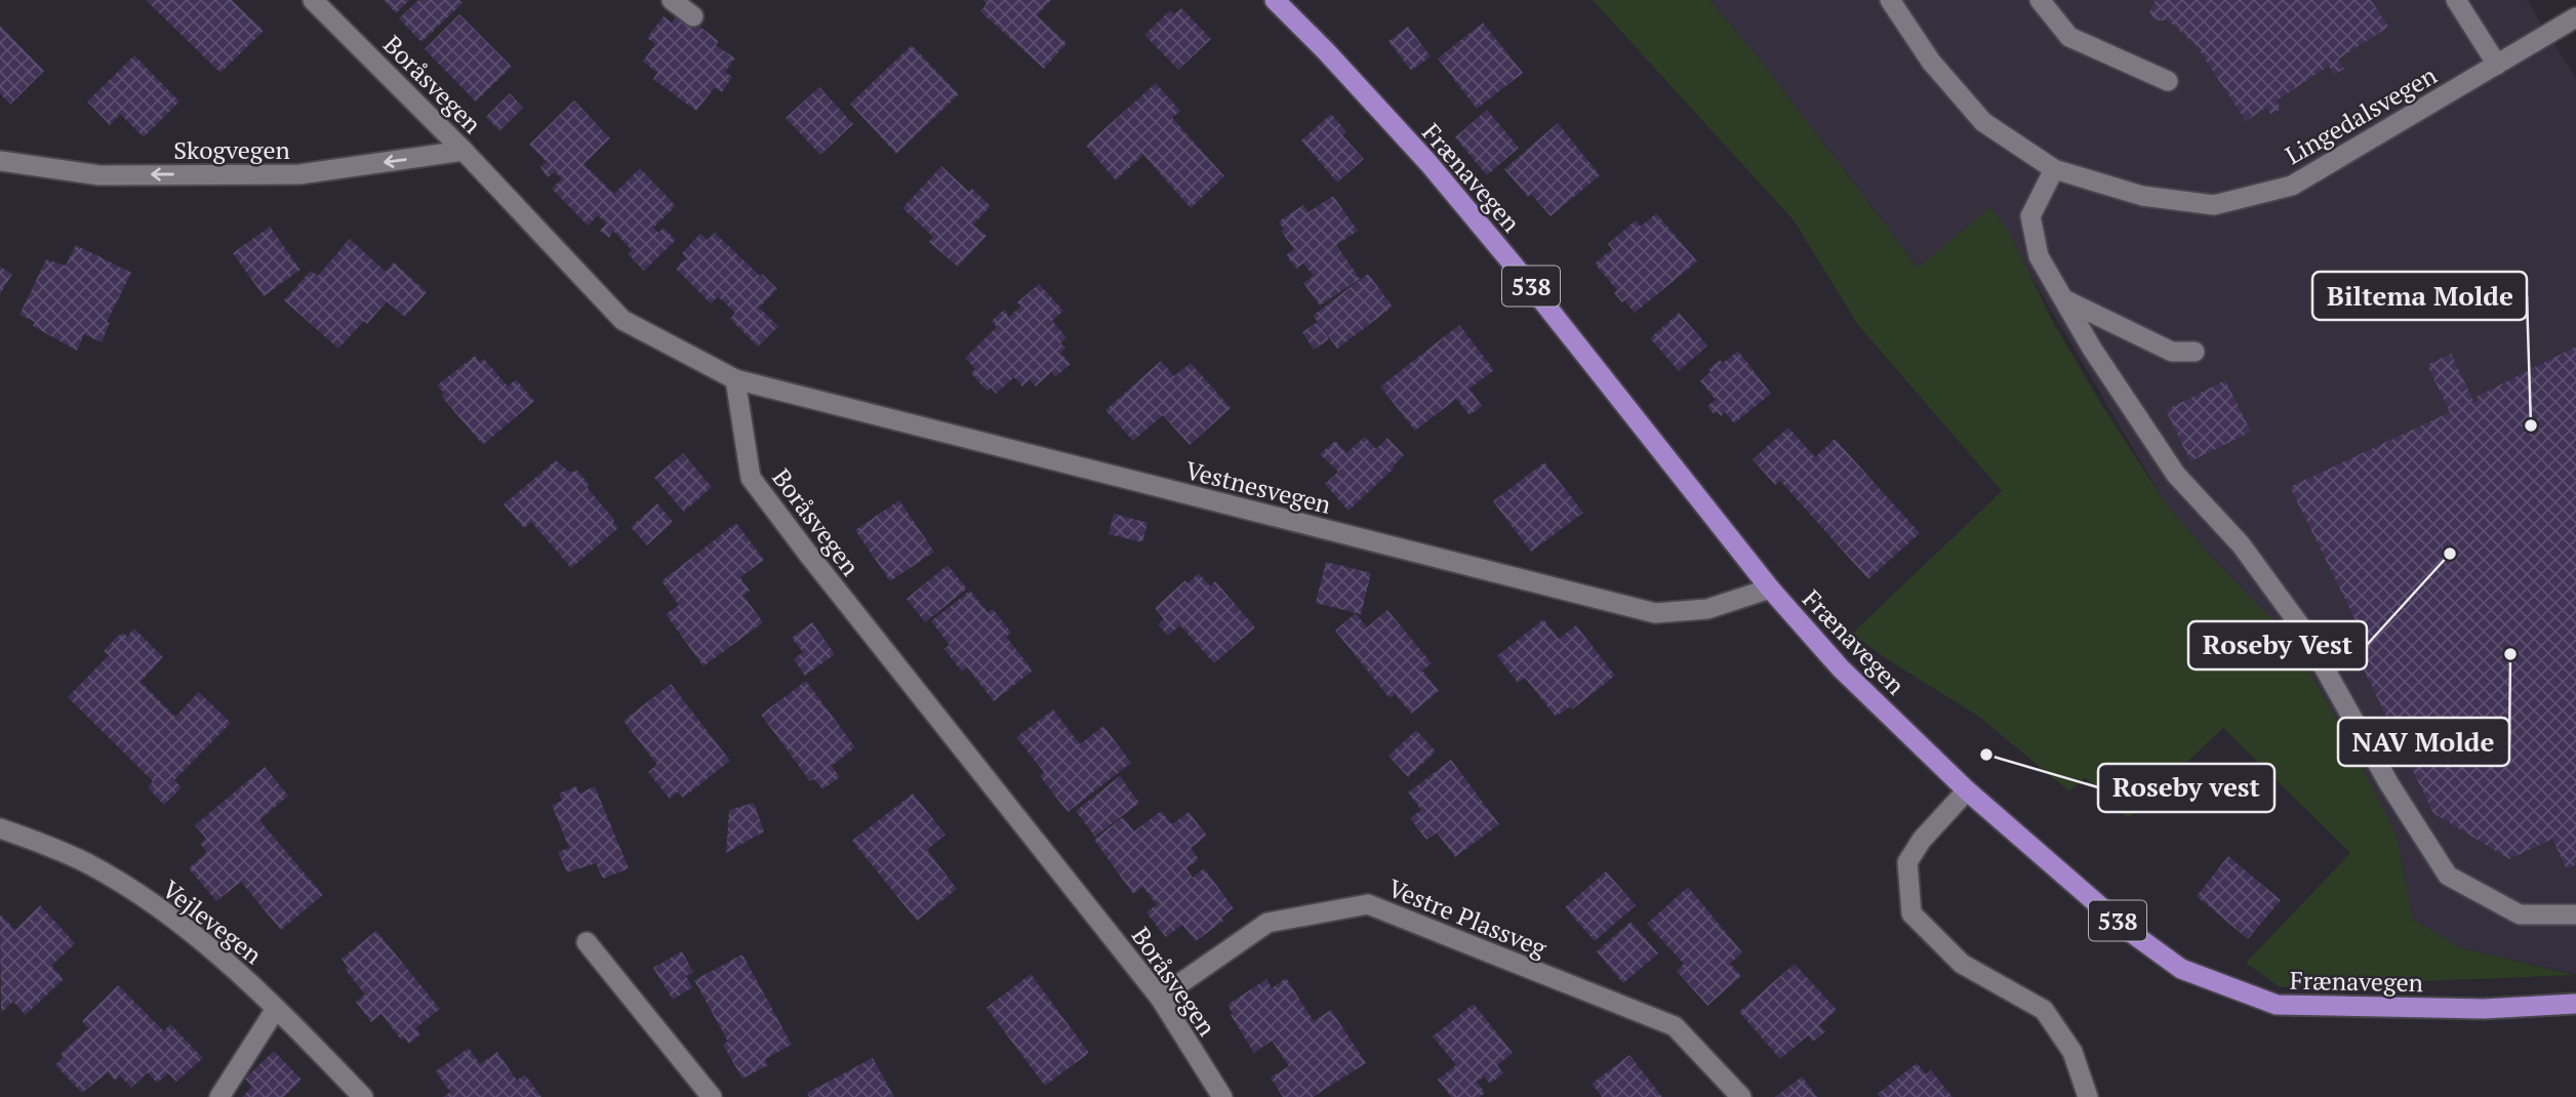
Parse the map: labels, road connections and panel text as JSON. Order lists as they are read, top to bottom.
{
  "streets": {
    "main road": ["Frænavegen", "538"],
    "street": [
      "Boråsvegen",
      "Lingedalsvegen",
      "Skogvegen",
      "Vestnesvegen",
      "Vestre Plassveg",
      "Vejlevegen"
    ]
  },
  "crossings": [
    ["Boråsvegen", "Skogvegen"],
    ["Boråsvegen", "Vestnesvegen"],
    ["Boråsvegen", "Vestre Plassveg"],
    ["Frænavegen", "Vestnesvegen"]
  ],
  "one_way": ["Skogvegen"],
  "places": [
    "Biltema Molde",
    "Roseby Vest",
    "NAV Molde",
    "Roseby vest"
  ]
}
